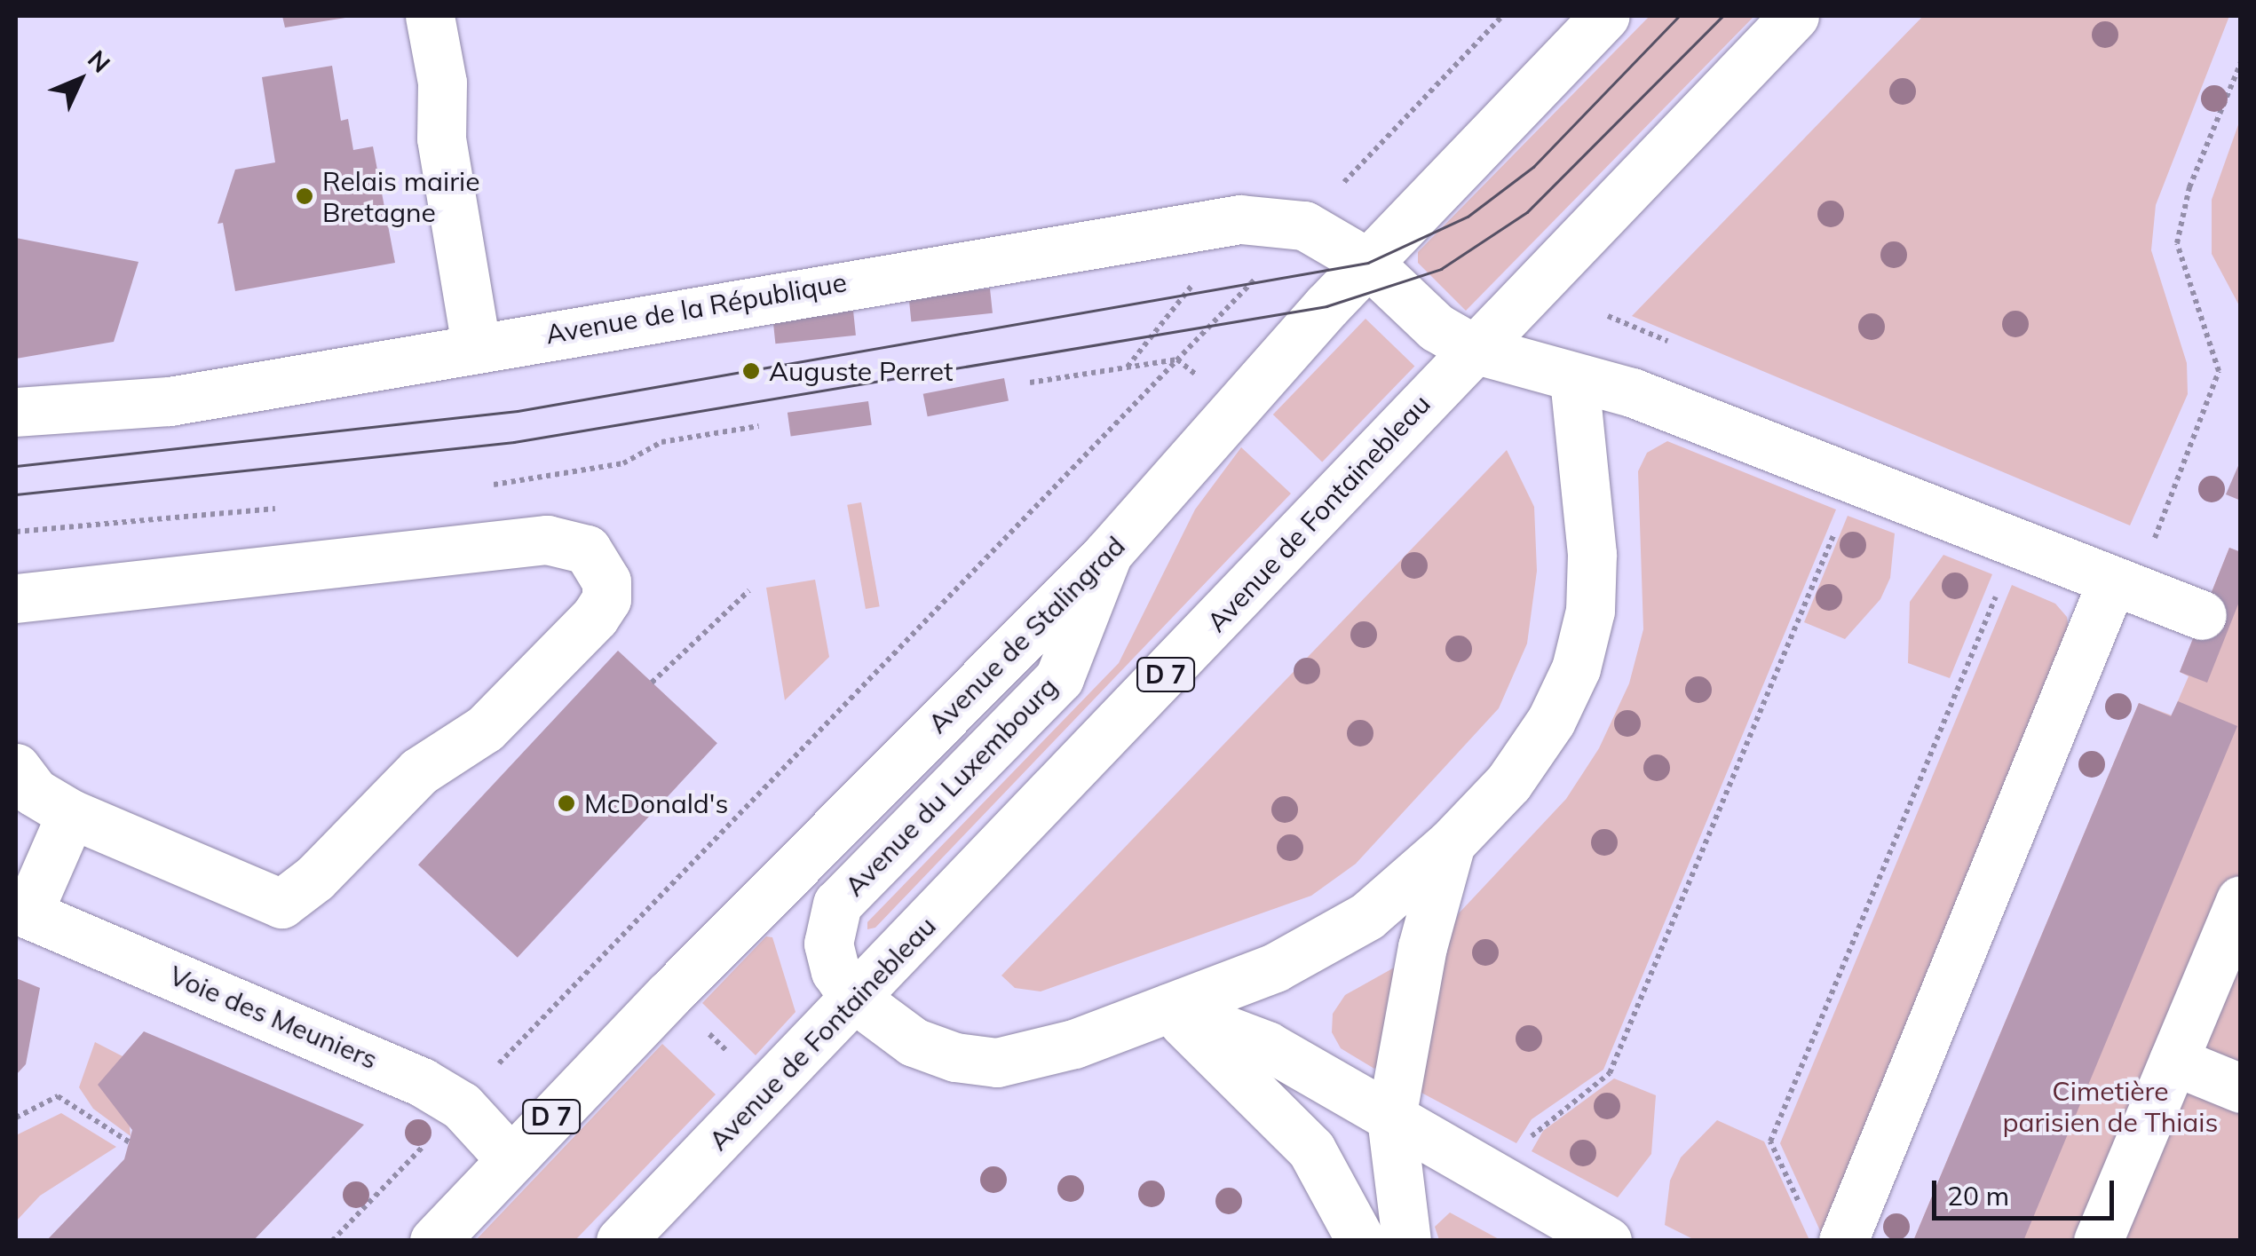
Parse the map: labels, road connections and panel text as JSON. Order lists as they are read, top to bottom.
{
  "streets": {
    "street": [
      "Avenue de la République",
      "Avenue de Fontainebleau",
      "Avenue de Stalingrad",
      "D 7",
      "Avenue du Luxembourg",
      "Voie des Meuniers"
    ]
  },
  "crossings": [
    ["Avenue de la République", "Avenue de Fontainebleau"],
    ["Avenue de la République", "Avenue de Stalingrad"],
    ["Avenue de la République", "Avenue du Luxembourg"],
    ["Avenue de Fontainebleau", "Avenue du Luxembourg"],
    ["Avenue de Stalingrad", "Avenue du Luxembourg"],
    ["Avenue de Stalingrad", "Voie des Meuniers"]
  ],
  "parks": ["Cimetière parisien de Thiais"],
  "places": ["Relais mairie Bretagne", "Auguste Perret", "McDonald's"],
  "scale_bar": "20 m",
  "north": "top right"
}
